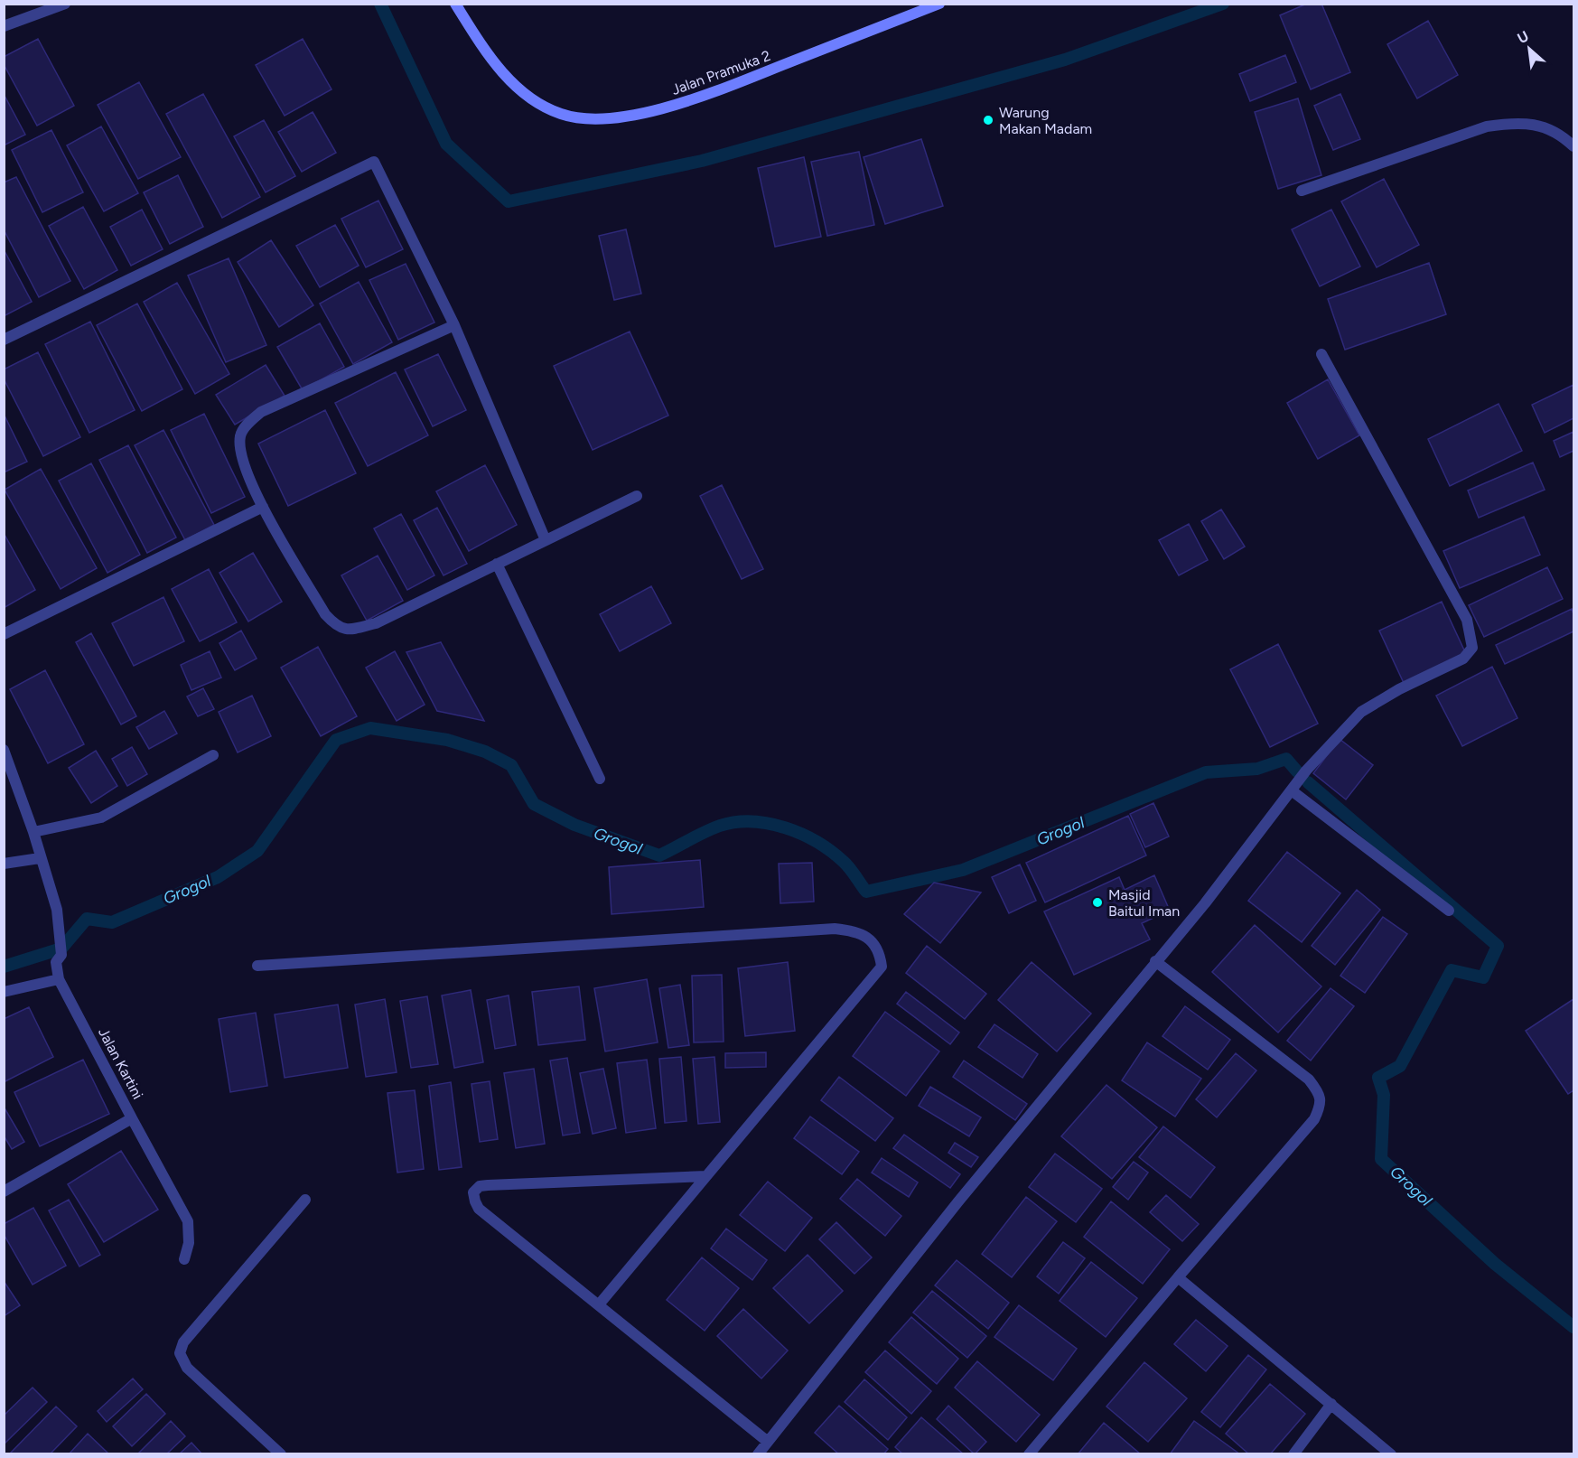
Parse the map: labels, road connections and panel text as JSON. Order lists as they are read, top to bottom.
{
  "streets": {
    "main road": ["Jalan Pramuka 2"],
    "street": ["Jalan Kartini"]
  },
  "water": ["Grogol"],
  "places": ["Warung Makan Madam", "Masjid Baitul Iman"],
  "north": "top left"
}
